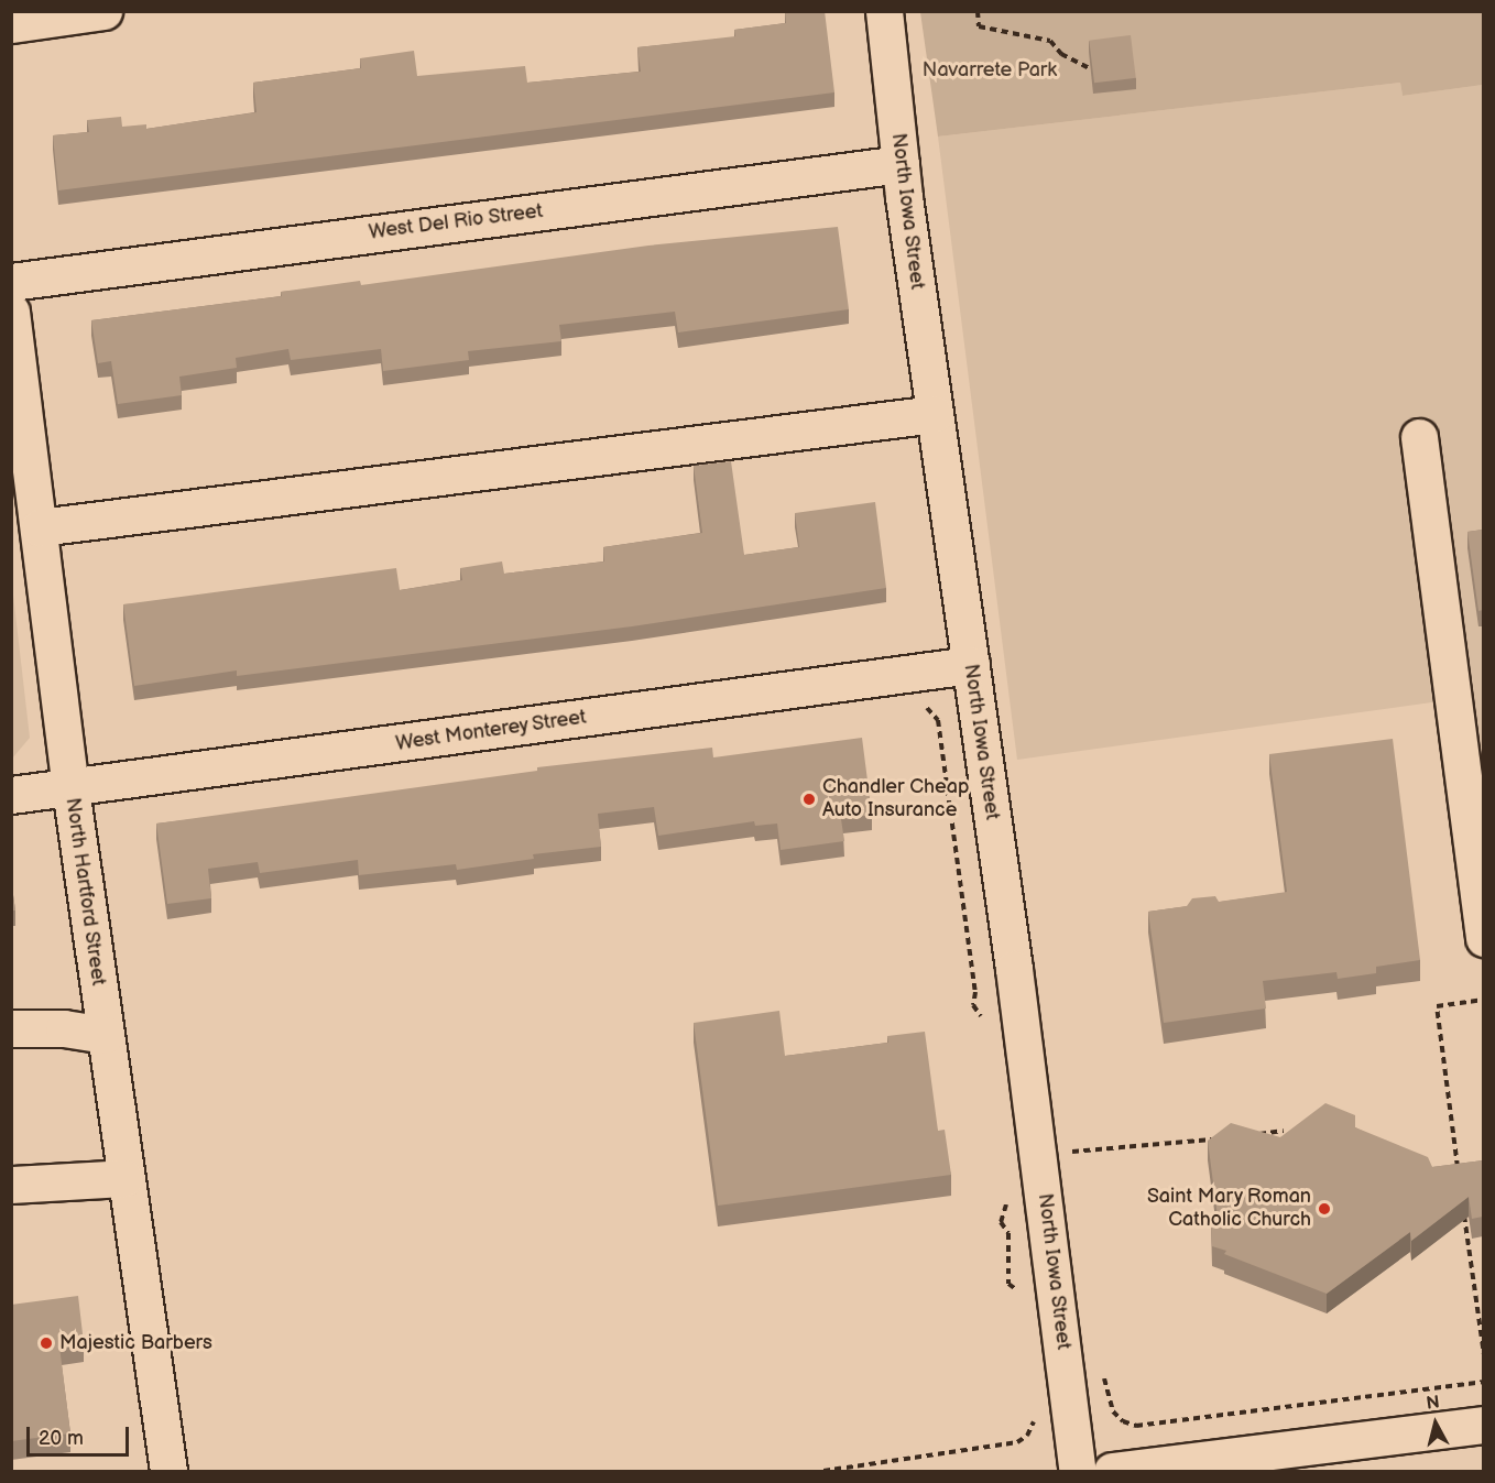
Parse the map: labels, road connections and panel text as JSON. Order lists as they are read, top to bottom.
{
  "streets": {
    "street": [
      "North Iowa Street",
      "West Del Rio Street",
      "West Monterey Street",
      "North Hartford Street"
    ]
  },
  "crossings": [
    ["North Iowa Street", "West Del Rio Street"],
    ["North Iowa Street", "West Monterey Street"],
    ["West Monterey Street", "North Hartford Street"]
  ],
  "parks": ["Navarrete Park"],
  "places": ["Chandler Cheap Auto Insurance", "Saint Mary Roman Catholic Church", "Majestic Barbers"],
  "scale_bar": "20 m",
  "north": "top"
}
